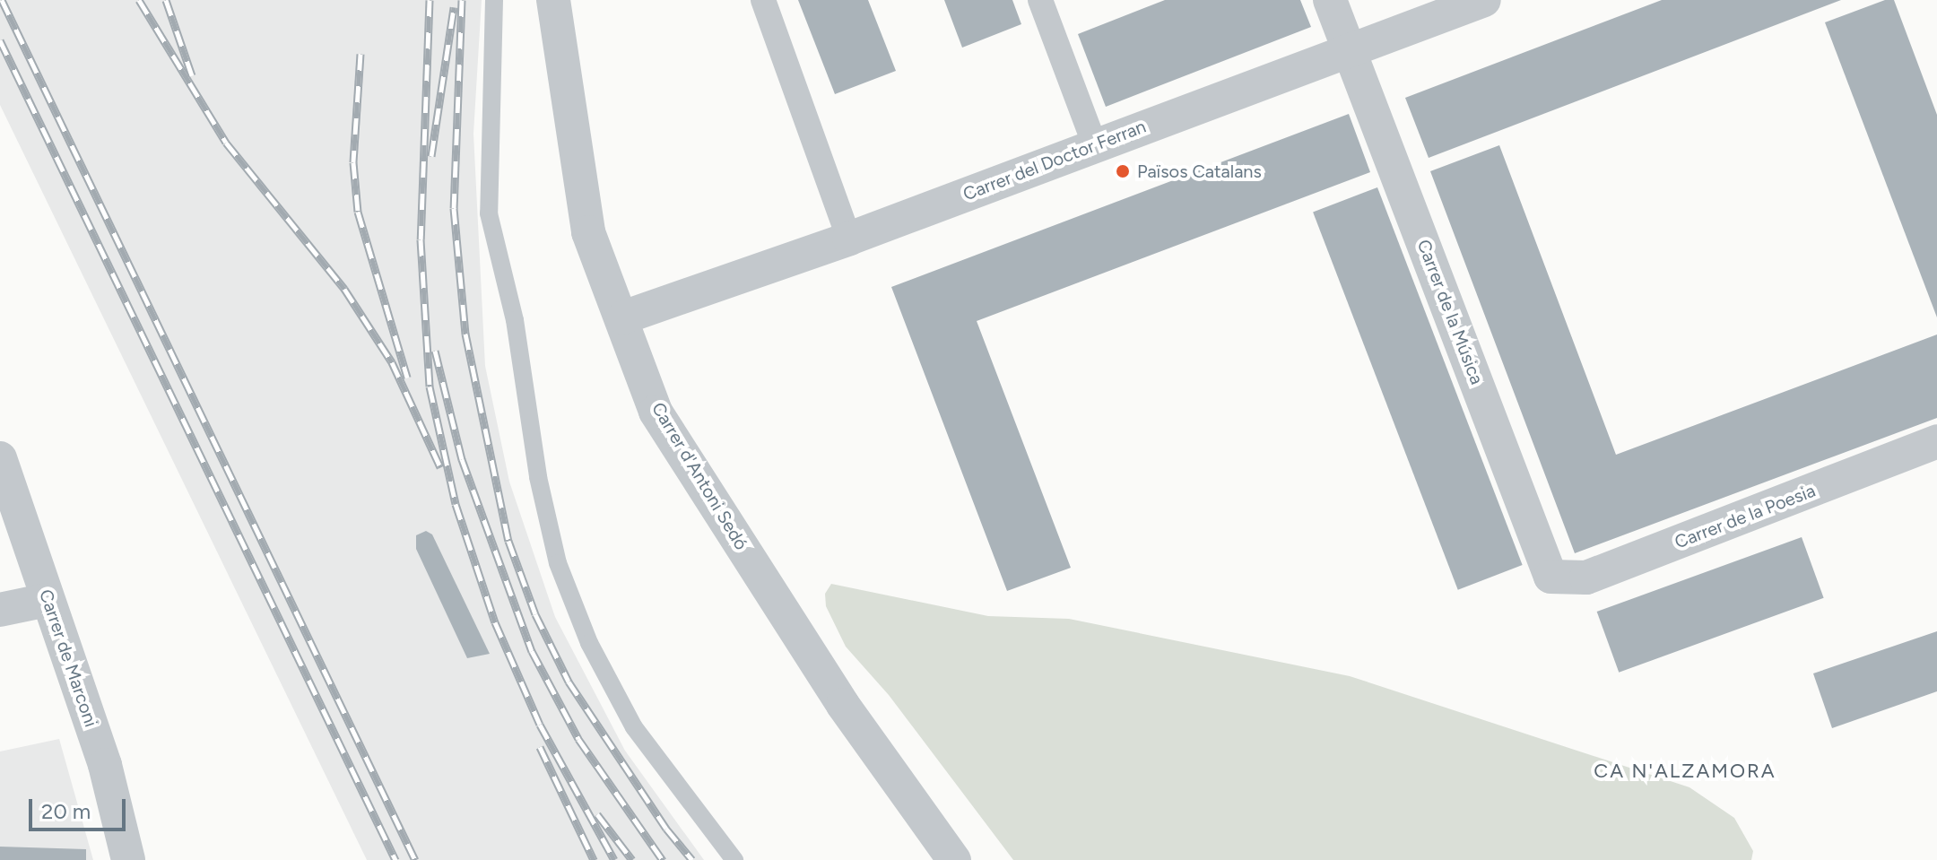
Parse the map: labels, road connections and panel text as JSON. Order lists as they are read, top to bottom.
{
  "streets": {
    "street": [
      "Carrer del Doctor Ferran",
      "Carrer de la Música",
      "Carrer d'Antoni Sedó",
      "Carrer de la Poesia",
      "Carrer de Marconi"
    ]
  },
  "crossings": [
    ["Carrer del Doctor Ferran", "Carrer de la Música"],
    ["Carrer del Doctor Ferran", "Carrer d'Antoni Sedó"],
    ["Carrer de la Música", "Carrer de la Poesia"]
  ],
  "districts": ["CA N'ALZAMORA"],
  "places": ["Països Catalans"],
  "scale_bar": "20 m"
}
